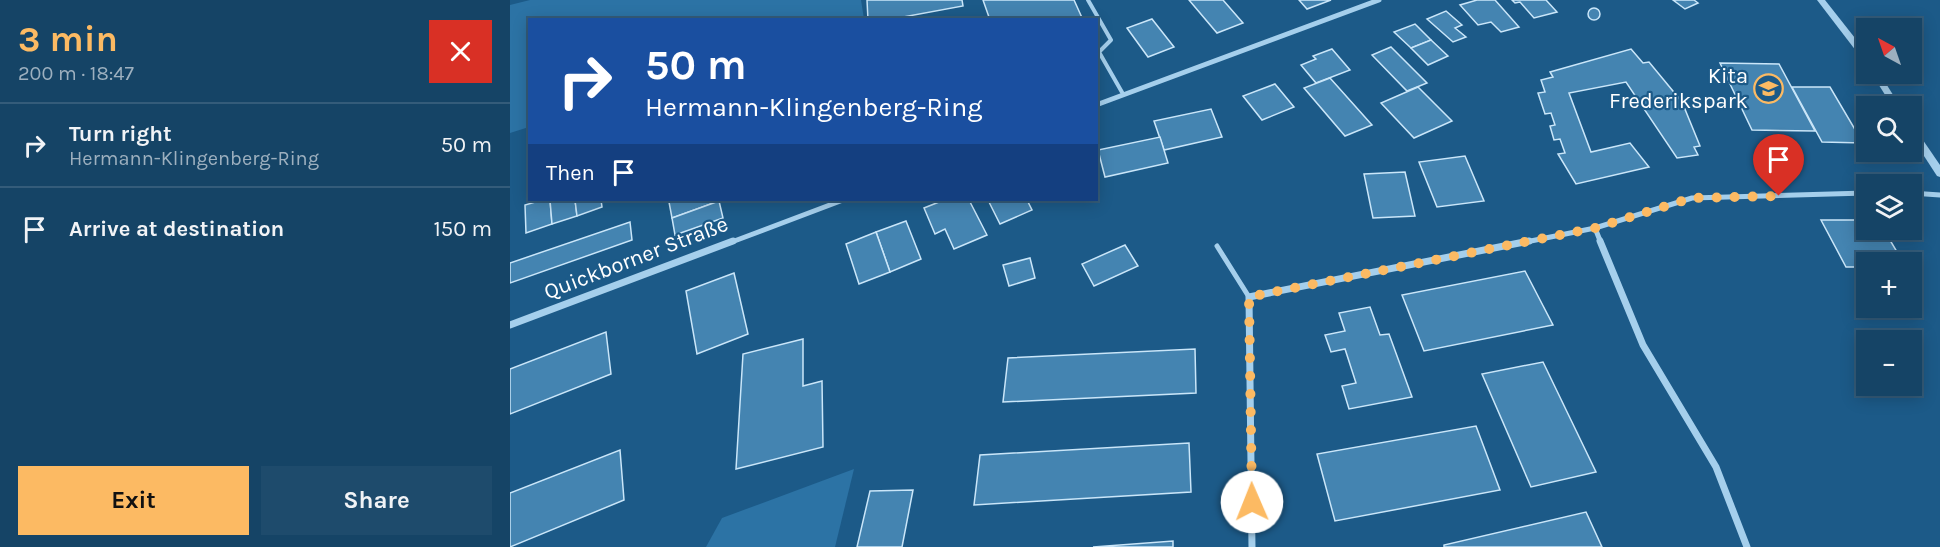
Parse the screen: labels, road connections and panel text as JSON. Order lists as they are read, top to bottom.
{
  "streets": {
    "street": ["Quickborner Straße"]
  },
  "places": {
    "school or university": ["Kita Frederikspark"]
  },
  "north": "top left",
  "page": {
    "heading": ["3 min", "200 m · 18:47"],
    "map_buttons": ["+", "−"],
    "turn": ["50 m", "Hermann-Klingenberg-Ring"],
    "list": [
      {
        "name": "Turn right",
        "note": "Hermann-Klingenberg-Ring",
        "value": "50 m"
      },
      {
        "name": "Arrive at destination",
        "value": "150 m"
      }
    ],
    "then": "Then",
    "buttons": ["Exit", "Share"]
  }
}
